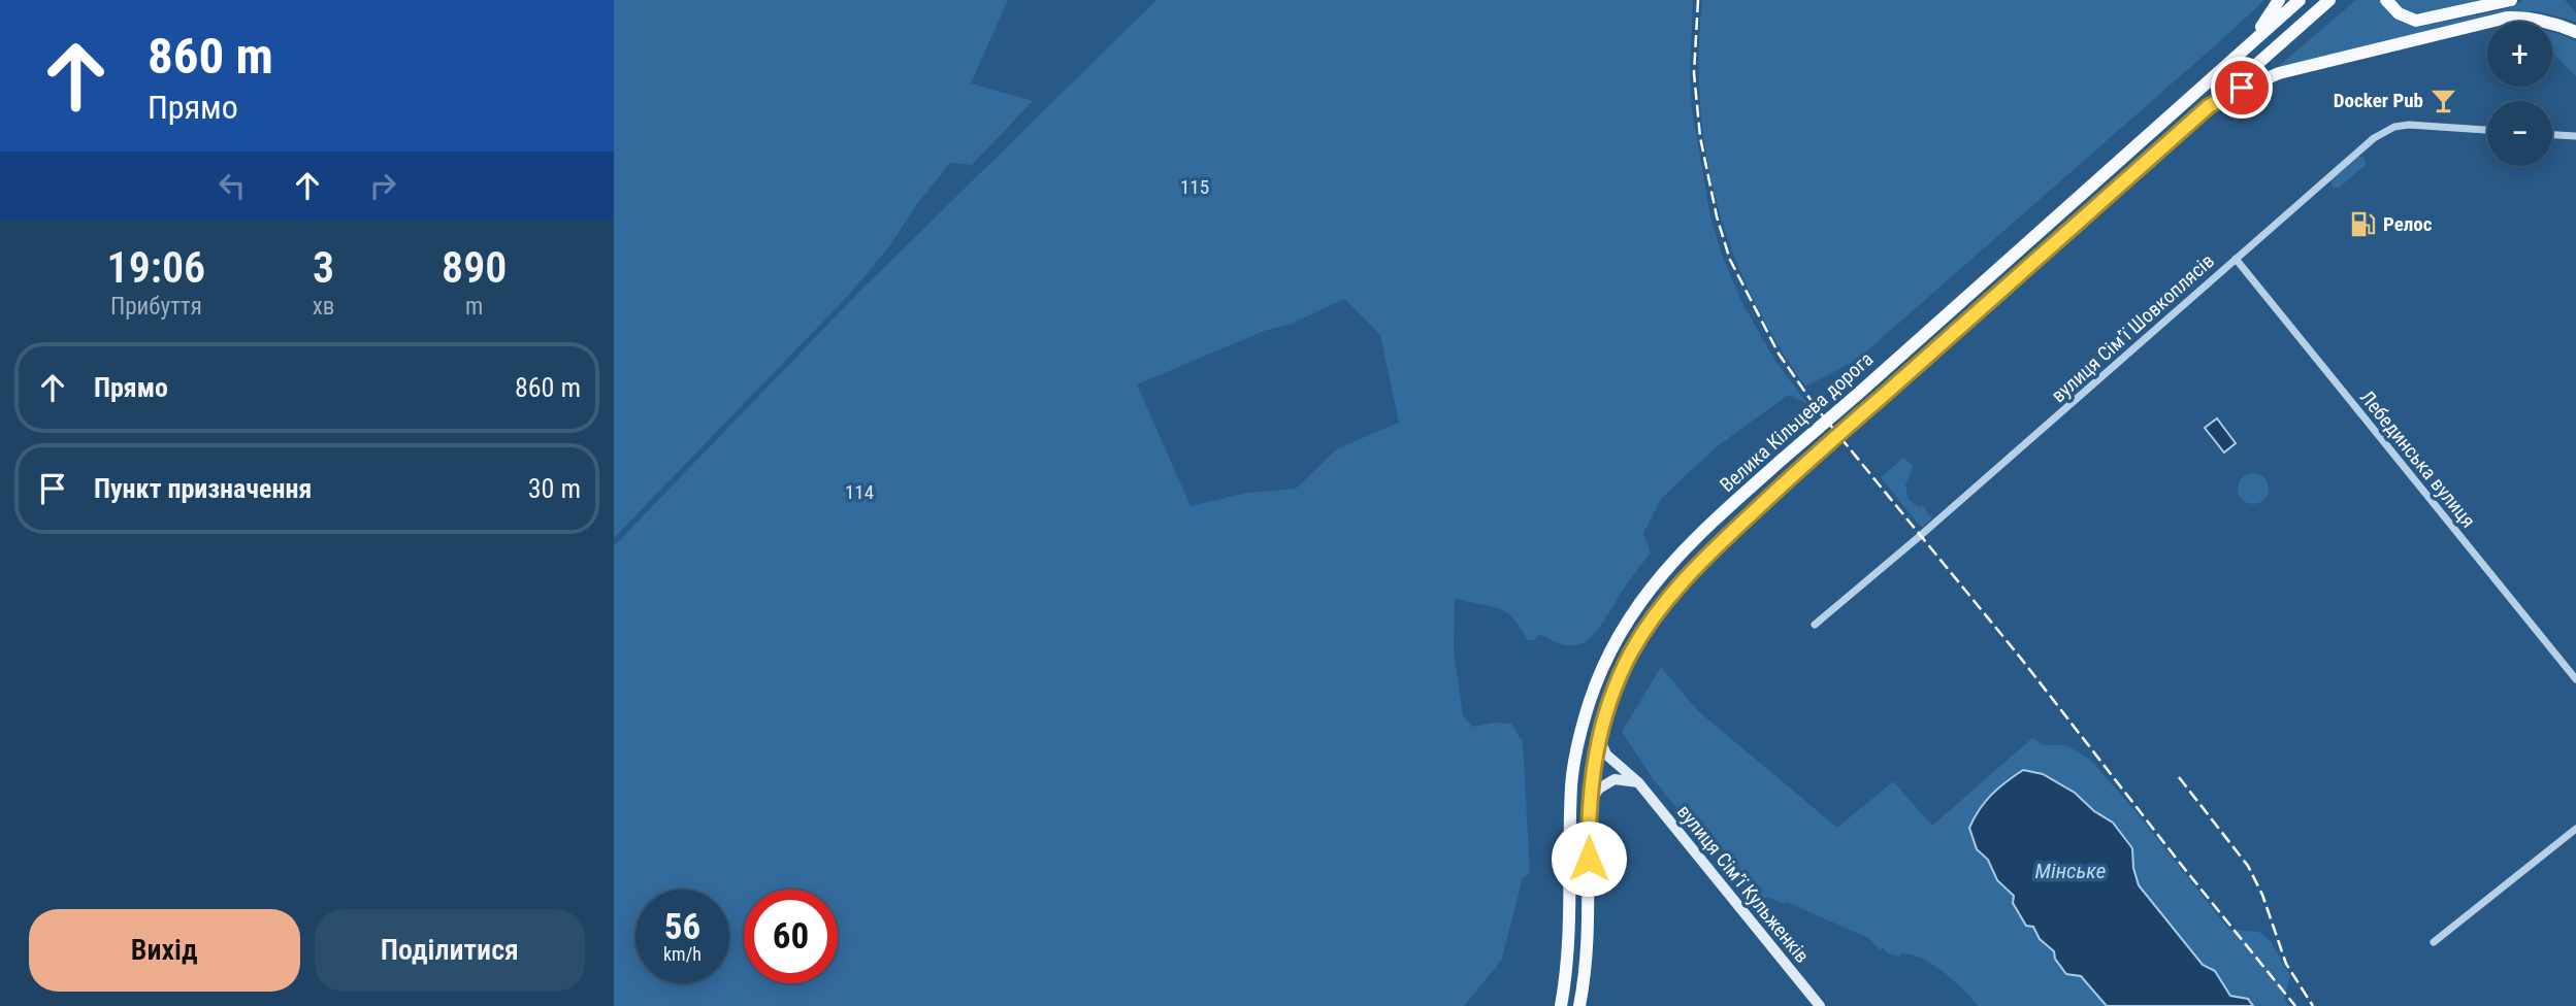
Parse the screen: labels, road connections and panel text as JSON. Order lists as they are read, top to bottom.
{
  "streets": {
    "main road": ["Велика Кільцева дорога", "вулиця Сімʼї Кульженків"],
    "street": ["вулиця Сімʼї Шовкоплясів", "Лебединська вулиця"]
  },
  "crossings": [
    ["вулиця Сімʼї Шовкоплясів", "Лебединська вулиця"],
    ["Велика Кільцева дорога", "вулиця Сімʼї Кульженків"]
  ],
  "water": ["Мінське"],
  "parks": ["115", "114"],
  "places": {
    "bar": ["Docker Pub"],
    "fuel station": ["Релос"]
  },
  "page": {
    "turn": ["860 m", "Прямо"],
    "map_buttons": ["+", "−"],
    "eta": [
      "19:06",
      "Прибуття",
      "3",
      "хв",
      "890",
      "m"
    ],
    "list": [
      {
        "name": "Прямо",
        "value": "860 m"
      },
      {
        "name": "Пункт призначення",
        "value": "30 m"
      }
    ],
    "speed": "56 km/h",
    "limit": "60",
    "buttons": ["Вихід", "Поділитися"]
  }
}
